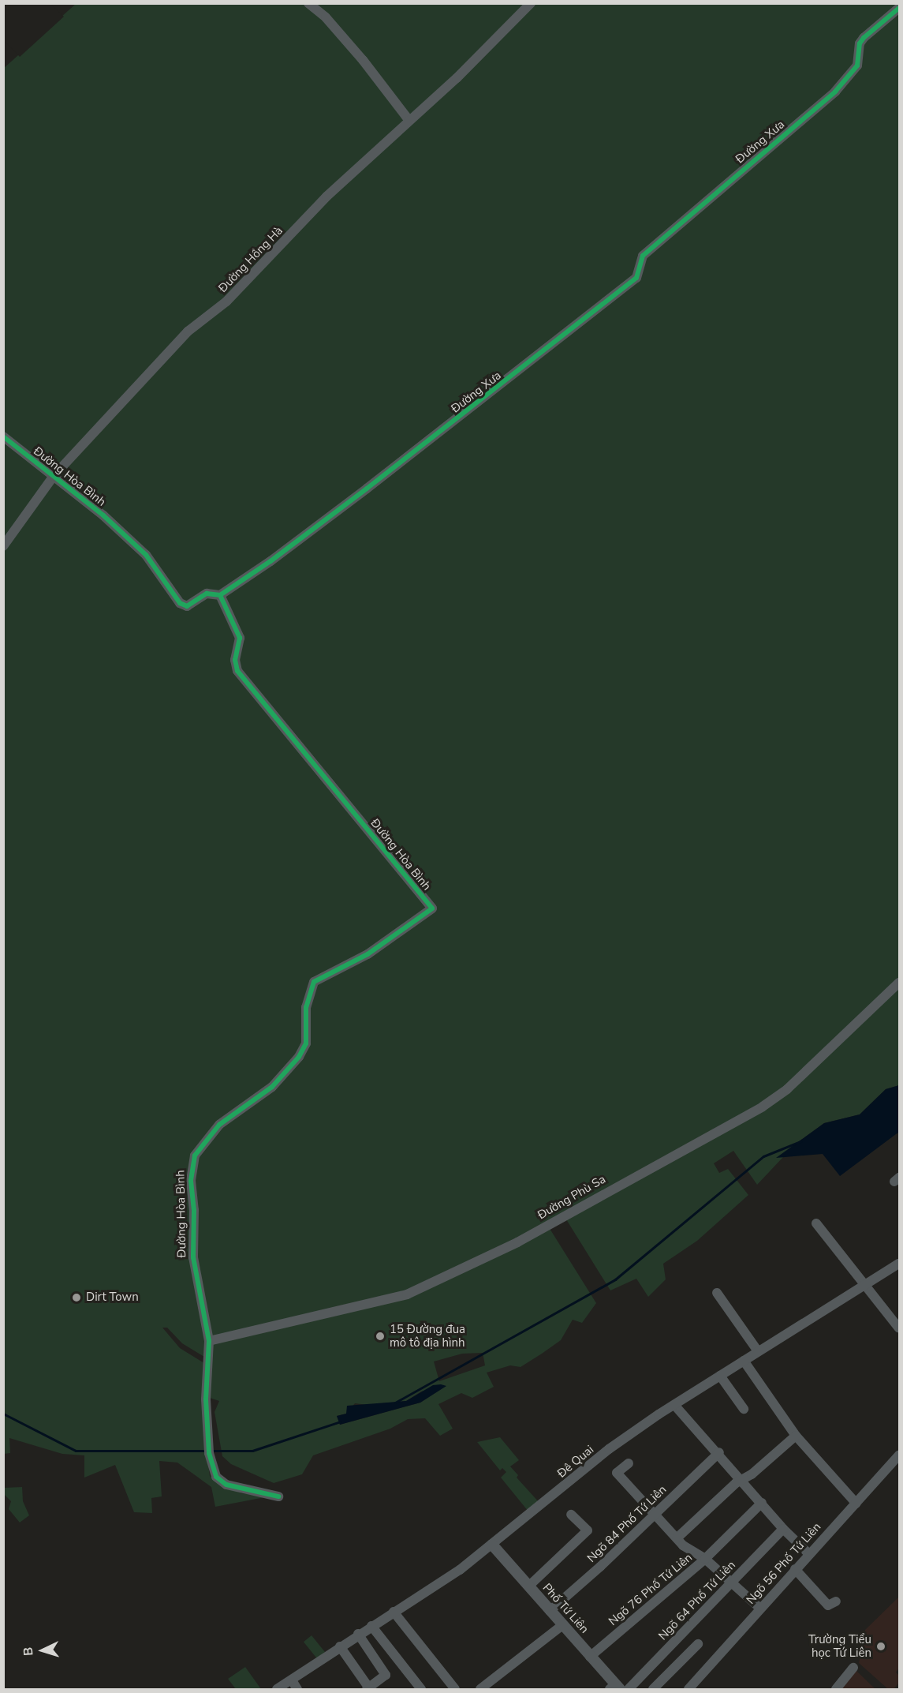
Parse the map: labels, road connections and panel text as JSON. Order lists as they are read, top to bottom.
{
  "streets": {
    "street": [
      "Đường Xưa",
      "Đường Hồng Hà",
      "Đường Hòa Bình",
      "Đường Phù Sa",
      "Đê Quai",
      "Ngõ 84 Phố Tứ Liên",
      "Ngõ 56 Phố Tứ Liên",
      "Ngõ 76 Phố Tứ Liên",
      "Ngõ 64 Phố Tứ Liên",
      "Phố Tứ Liên"
    ]
  },
  "crossings": [
    ["Đường Xưa", "Đường Hòa Bình"],
    ["Đường Hồng Hà", "Đường Hòa Bình"],
    ["Đường Hòa Bình", "Đường Phù Sa"],
    ["Đê Quai", "Phố Tứ Liên"],
    ["Ngõ 84 Phố Tứ Liên", "Phố Tứ Liên"],
    ["Ngõ 76 Phố Tứ Liên", "Phố Tứ Liên"]
  ],
  "places": ["Dirt Town", "15 Đường đua mô tô địa hình", "Trường Tiểu học Tứ Liên"],
  "north": "left"
}
